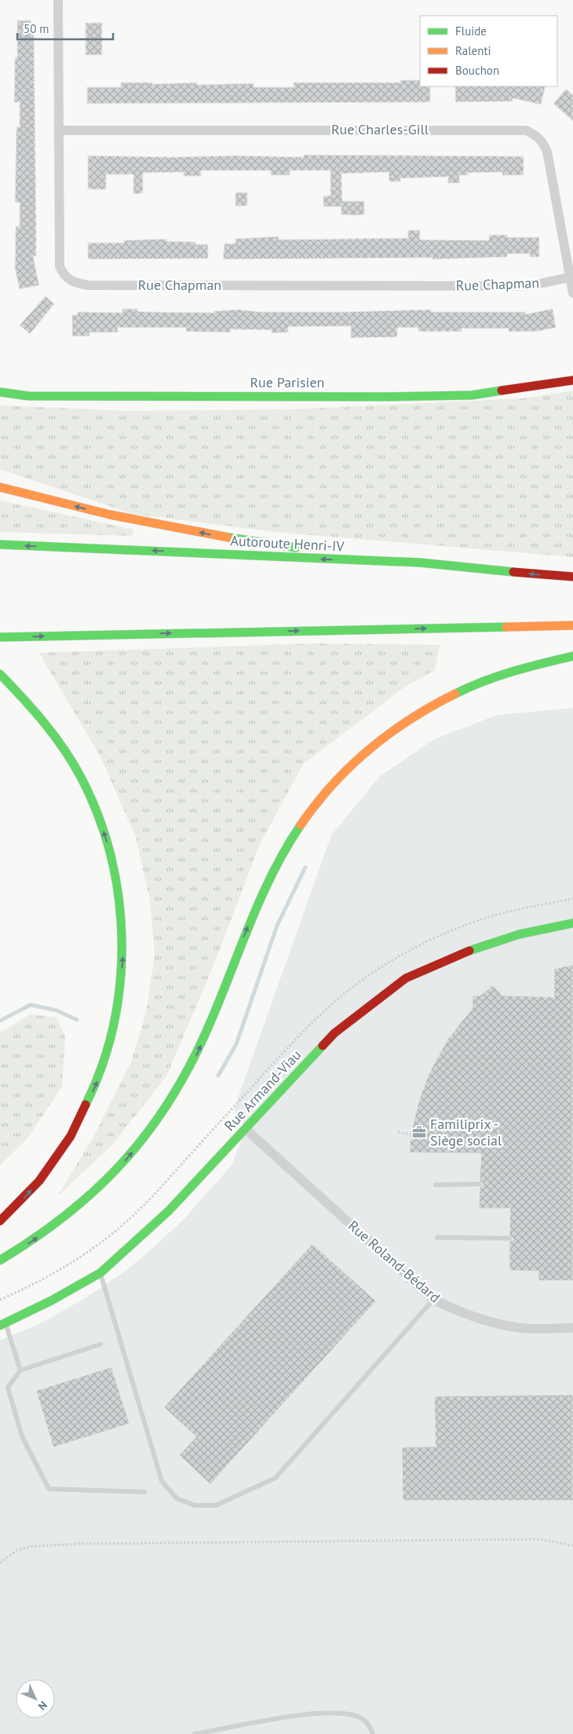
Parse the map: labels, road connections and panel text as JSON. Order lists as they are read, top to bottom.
{
  "streets": {
    "main road": ["Rue Parisien", "Autoroute Henri-IV", "Rue Armand-Viau"],
    "street": ["Rue Charles-Gill", "Rue Chapman", "Rue Roland-Bédard"]
  },
  "crossings": [
    ["Rue Charles-Gill", "Rue Chapman"],
    ["Rue Armand-Viau", "Rue Roland-Bédard"]
  ],
  "places": {
    "office": ["Familiprix - Siège social"]
  },
  "legend": ["Fluide", "Ralenti", "Bouchon"],
  "scale_bar": "50 m",
  "north": "bottom right"
}
